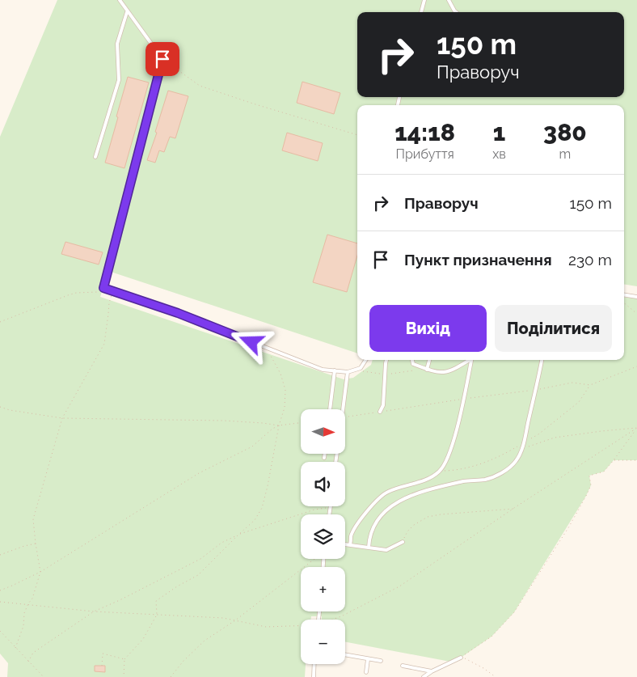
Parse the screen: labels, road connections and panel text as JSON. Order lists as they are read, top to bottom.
{
  "north": "right",
  "page": {
    "turn": ["150 m", "Праворуч"],
    "eta": [
      "14:18",
      "Прибуття",
      "1",
      "хв",
      "380",
      "m"
    ],
    "list": [
      {
        "name": "Праворуч",
        "value": "150 m"
      },
      {
        "name": "Пункт призначення",
        "value": "230 m"
      }
    ],
    "buttons": ["Вихід", "Поділитися"],
    "map_buttons": ["+", "−"]
  }
}
